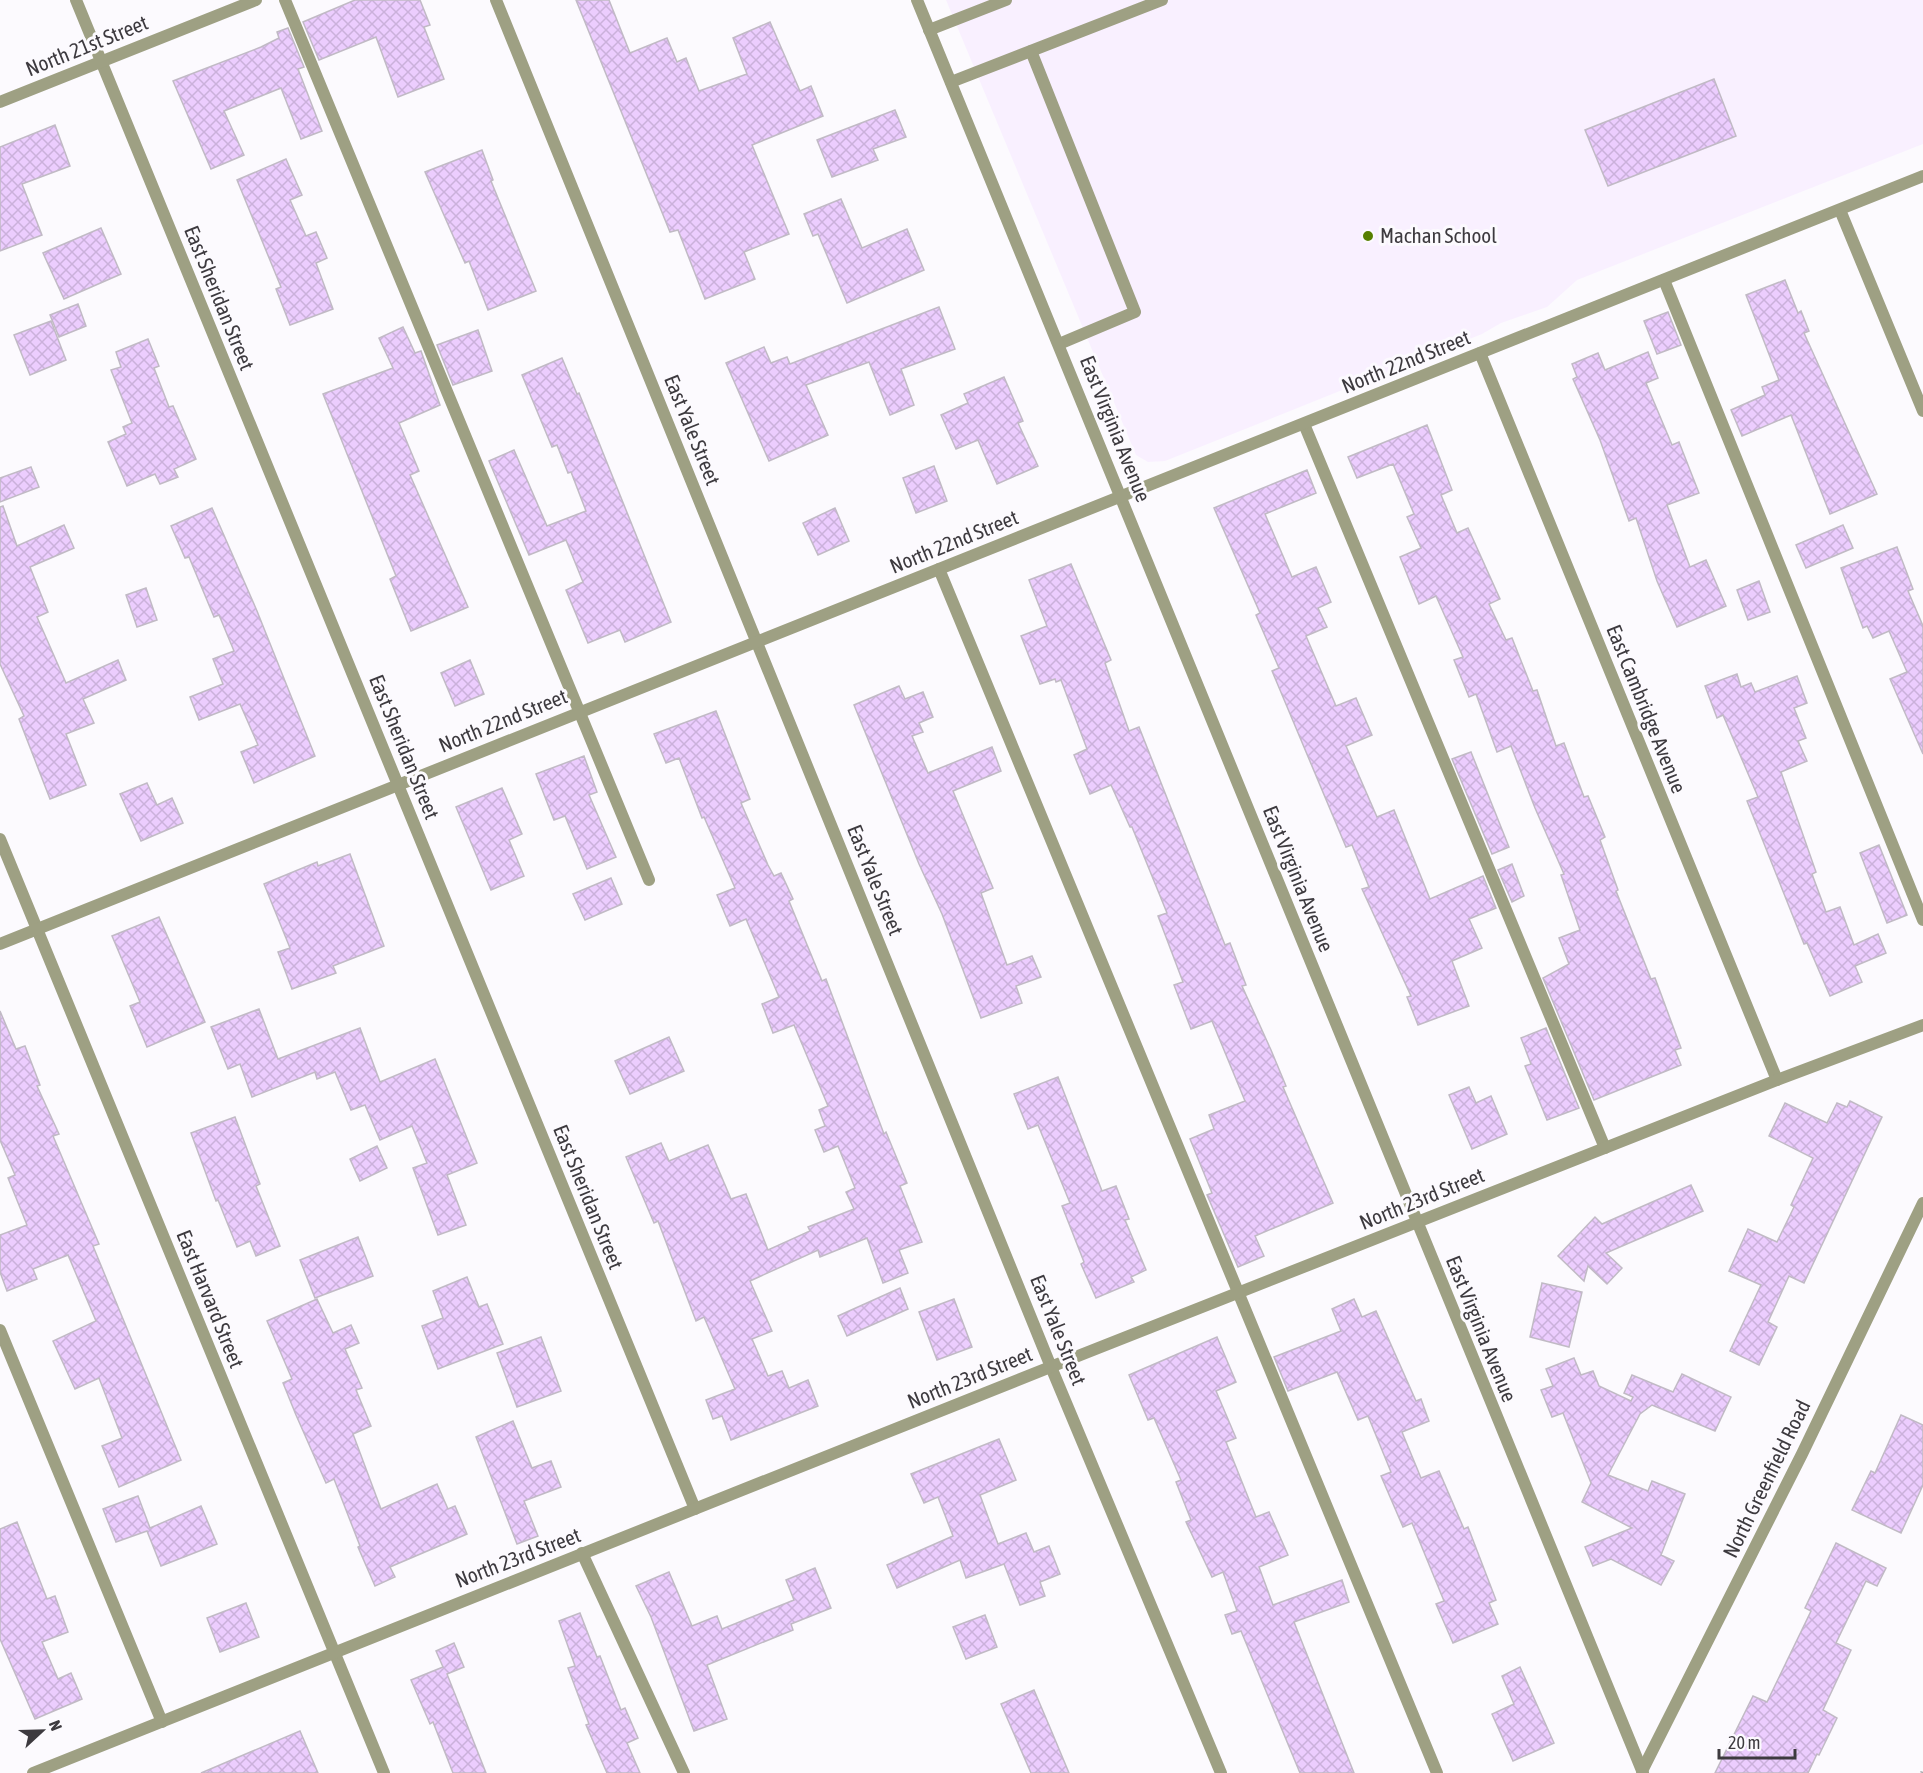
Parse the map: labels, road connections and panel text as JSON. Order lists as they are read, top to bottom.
{
  "streets": {
    "street": [
      "North 21st Street",
      "East Sheridan Street",
      "North 22nd Street",
      "East Virginia Avenue",
      "East Yale Street",
      "East Cambridge Avenue",
      "North 23rd Street",
      "East Harvard Street",
      "North Greenfield Road"
    ]
  },
  "crossings": [
    ["North 21st Street", "East Sheridan Street"],
    ["East Sheridan Street", "North 22nd Street"],
    ["East Sheridan Street", "North 23rd Street"],
    ["North 22nd Street", "East Virginia Avenue"],
    ["North 22nd Street", "East Yale Street"],
    ["North 22nd Street", "East Cambridge Avenue"],
    ["North 22nd Street", "East Harvard Street"],
    ["East Virginia Avenue", "North 23rd Street"],
    ["East Virginia Avenue", "North Greenfield Road"],
    ["East Yale Street", "North 23rd Street"],
    ["East Cambridge Avenue", "North 23rd Street"],
    ["North 23rd Street", "East Harvard Street"]
  ],
  "places": ["Machan School"],
  "scale_bar": "20 m",
  "north": "right"
}
